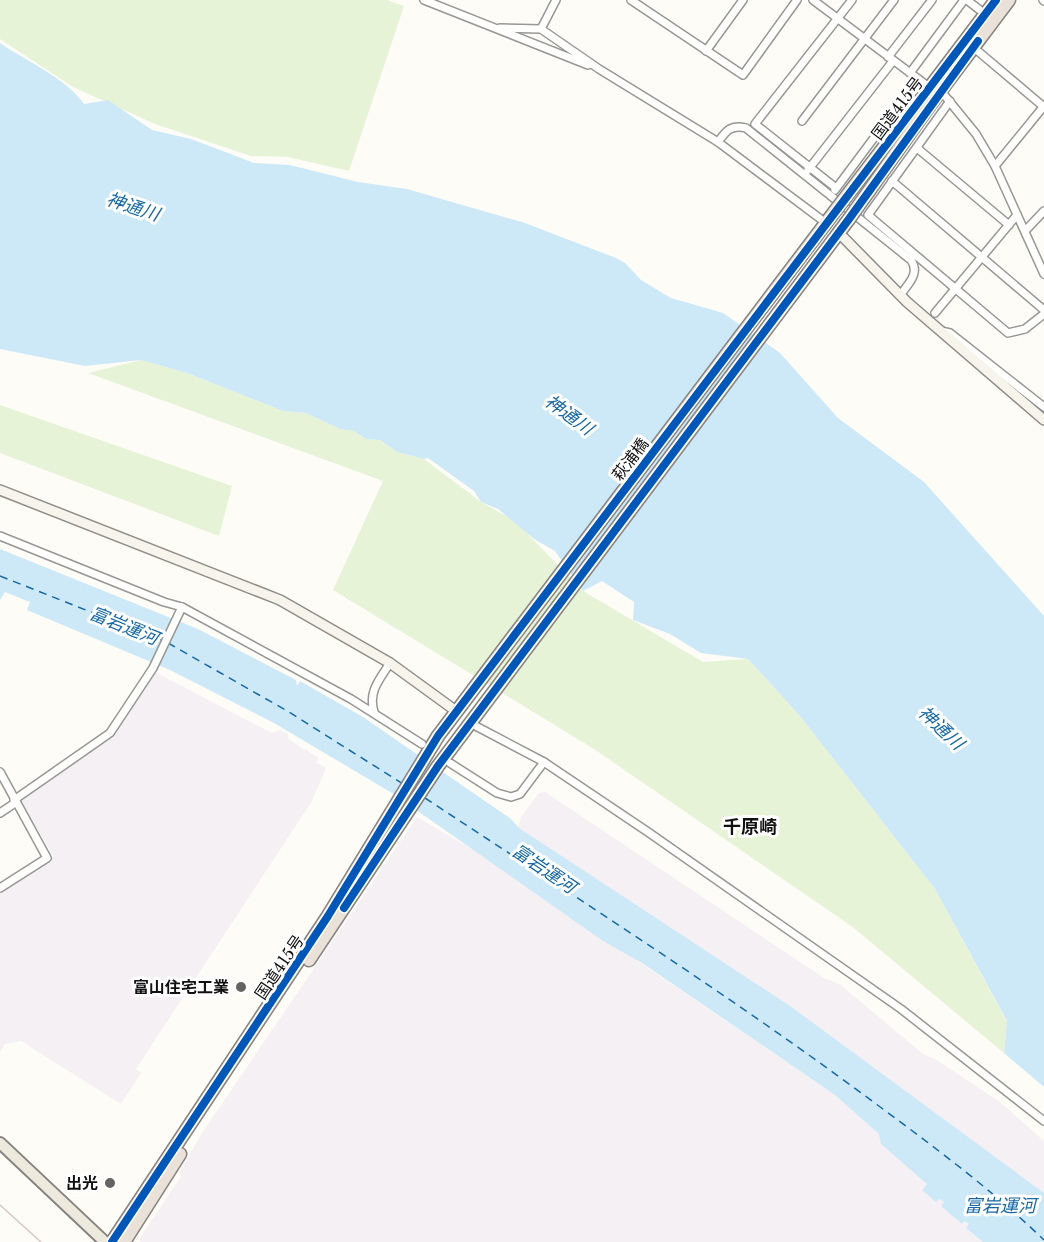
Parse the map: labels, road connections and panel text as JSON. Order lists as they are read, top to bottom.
{
  "streets": {
    "highway": ["国道415号", "萩浦橋"]
  },
  "crossings": [
    ["国道415号", "萩浦橋"]
  ],
  "districts": ["千原崎"],
  "water": ["神通川", "富岩運河"],
  "places": ["富山住宅工業", "出光"]
}
